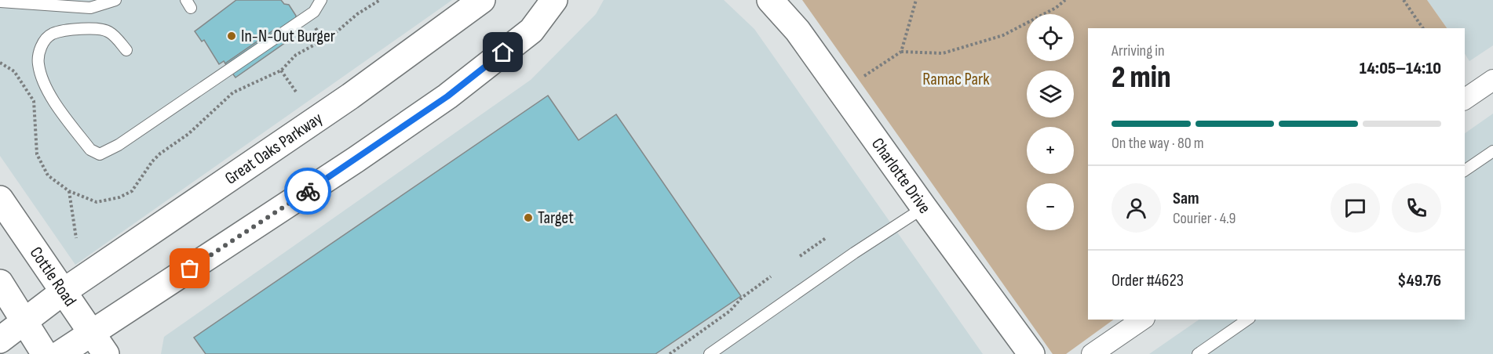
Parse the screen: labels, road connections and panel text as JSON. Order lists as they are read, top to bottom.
{
  "streets": {
    "main road": ["Great Oaks Parkway", "Charlotte Drive", "Cottle Road"]
  },
  "crossings": [
    ["Great Oaks Parkway", "Cottle Road"]
  ],
  "parks": ["Ramac Park"],
  "places": ["In-N-Out Burger", "Target"],
  "page": {
    "map_buttons": ["+", "−"],
    "heading": ["2 min", "Arriving in", "14:05–14:10"],
    "panel": [
      "Sam",
      "Courier · 4.9",
      "Order #4623",
      "$49.76"
    ],
    "bar": "On the way · 80 m"
  }
}
